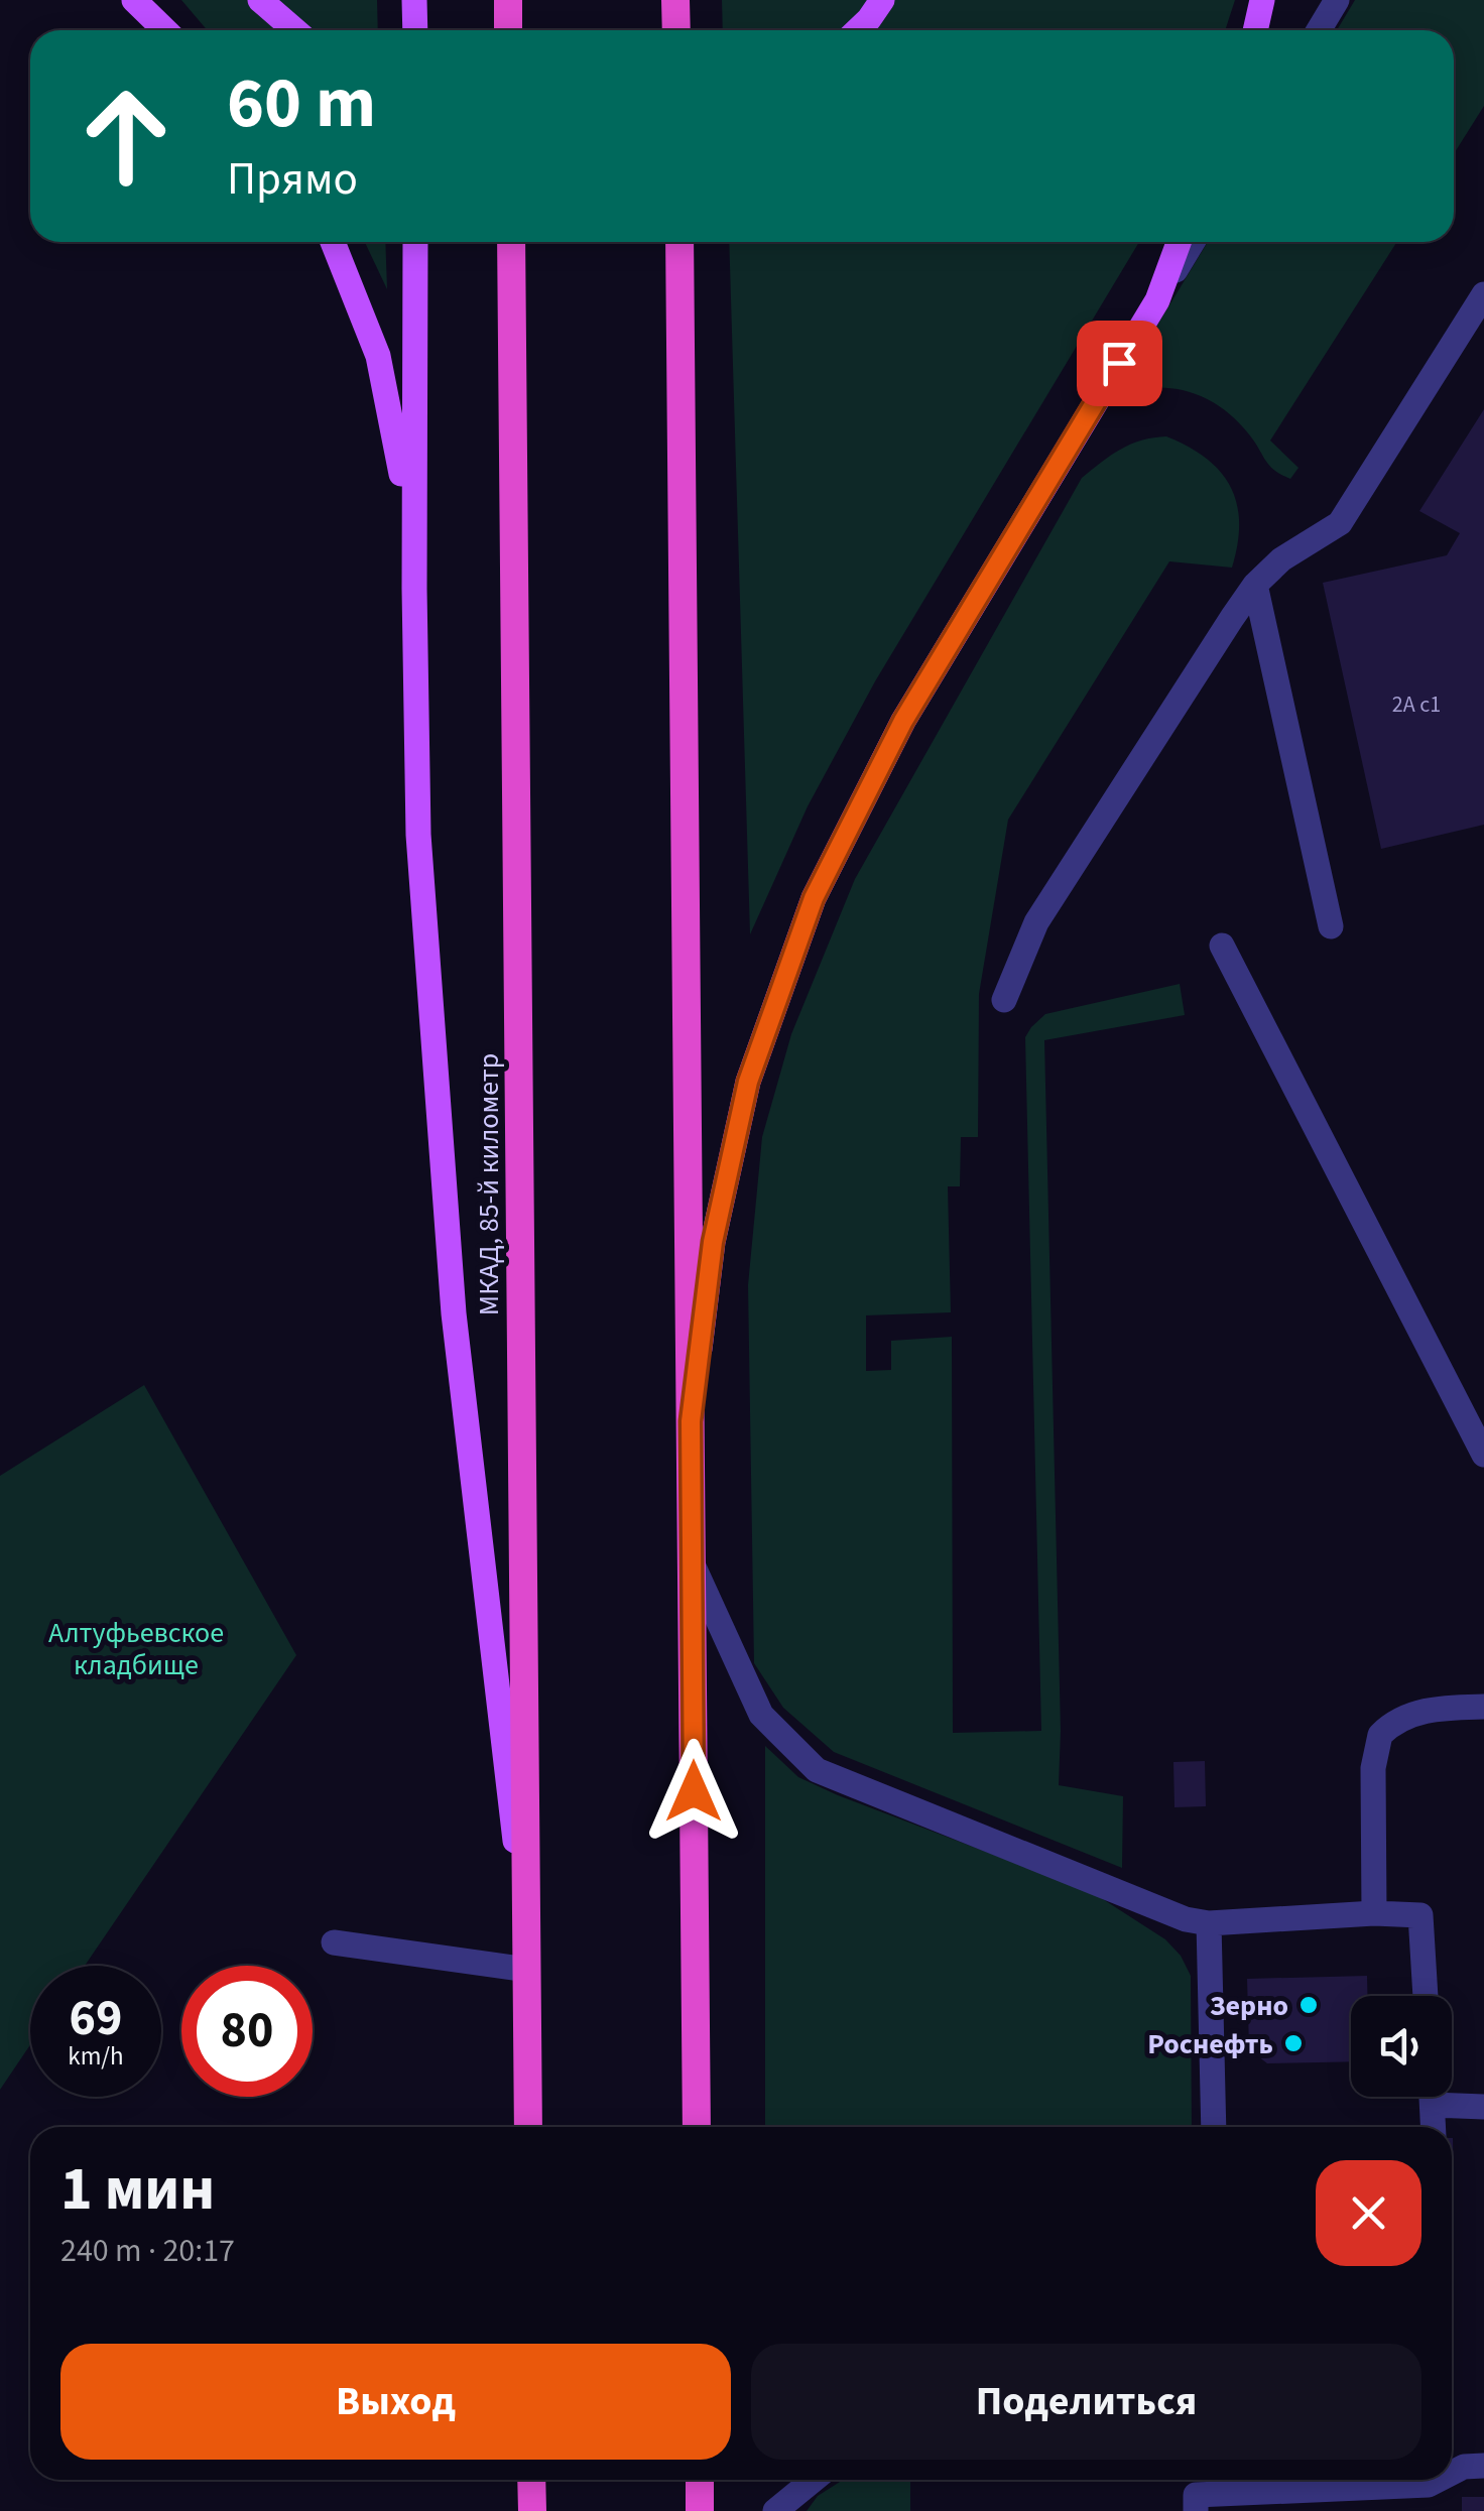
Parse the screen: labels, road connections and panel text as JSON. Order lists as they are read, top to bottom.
{
  "streets": {
    "highway": ["МКАД, 85-й километр"]
  },
  "parks": ["Алтуфьевское кладбище"],
  "places": ["Зерно", "Роснефть"],
  "house_numbers": ["2А с1"],
  "page": {
    "turn": ["60 m", "Прямо"],
    "speed": "69 km/h",
    "limit": "80",
    "heading": ["1 мин", "240 m · 20:17"],
    "buttons": ["Выход", "Поделиться"]
  }
}
